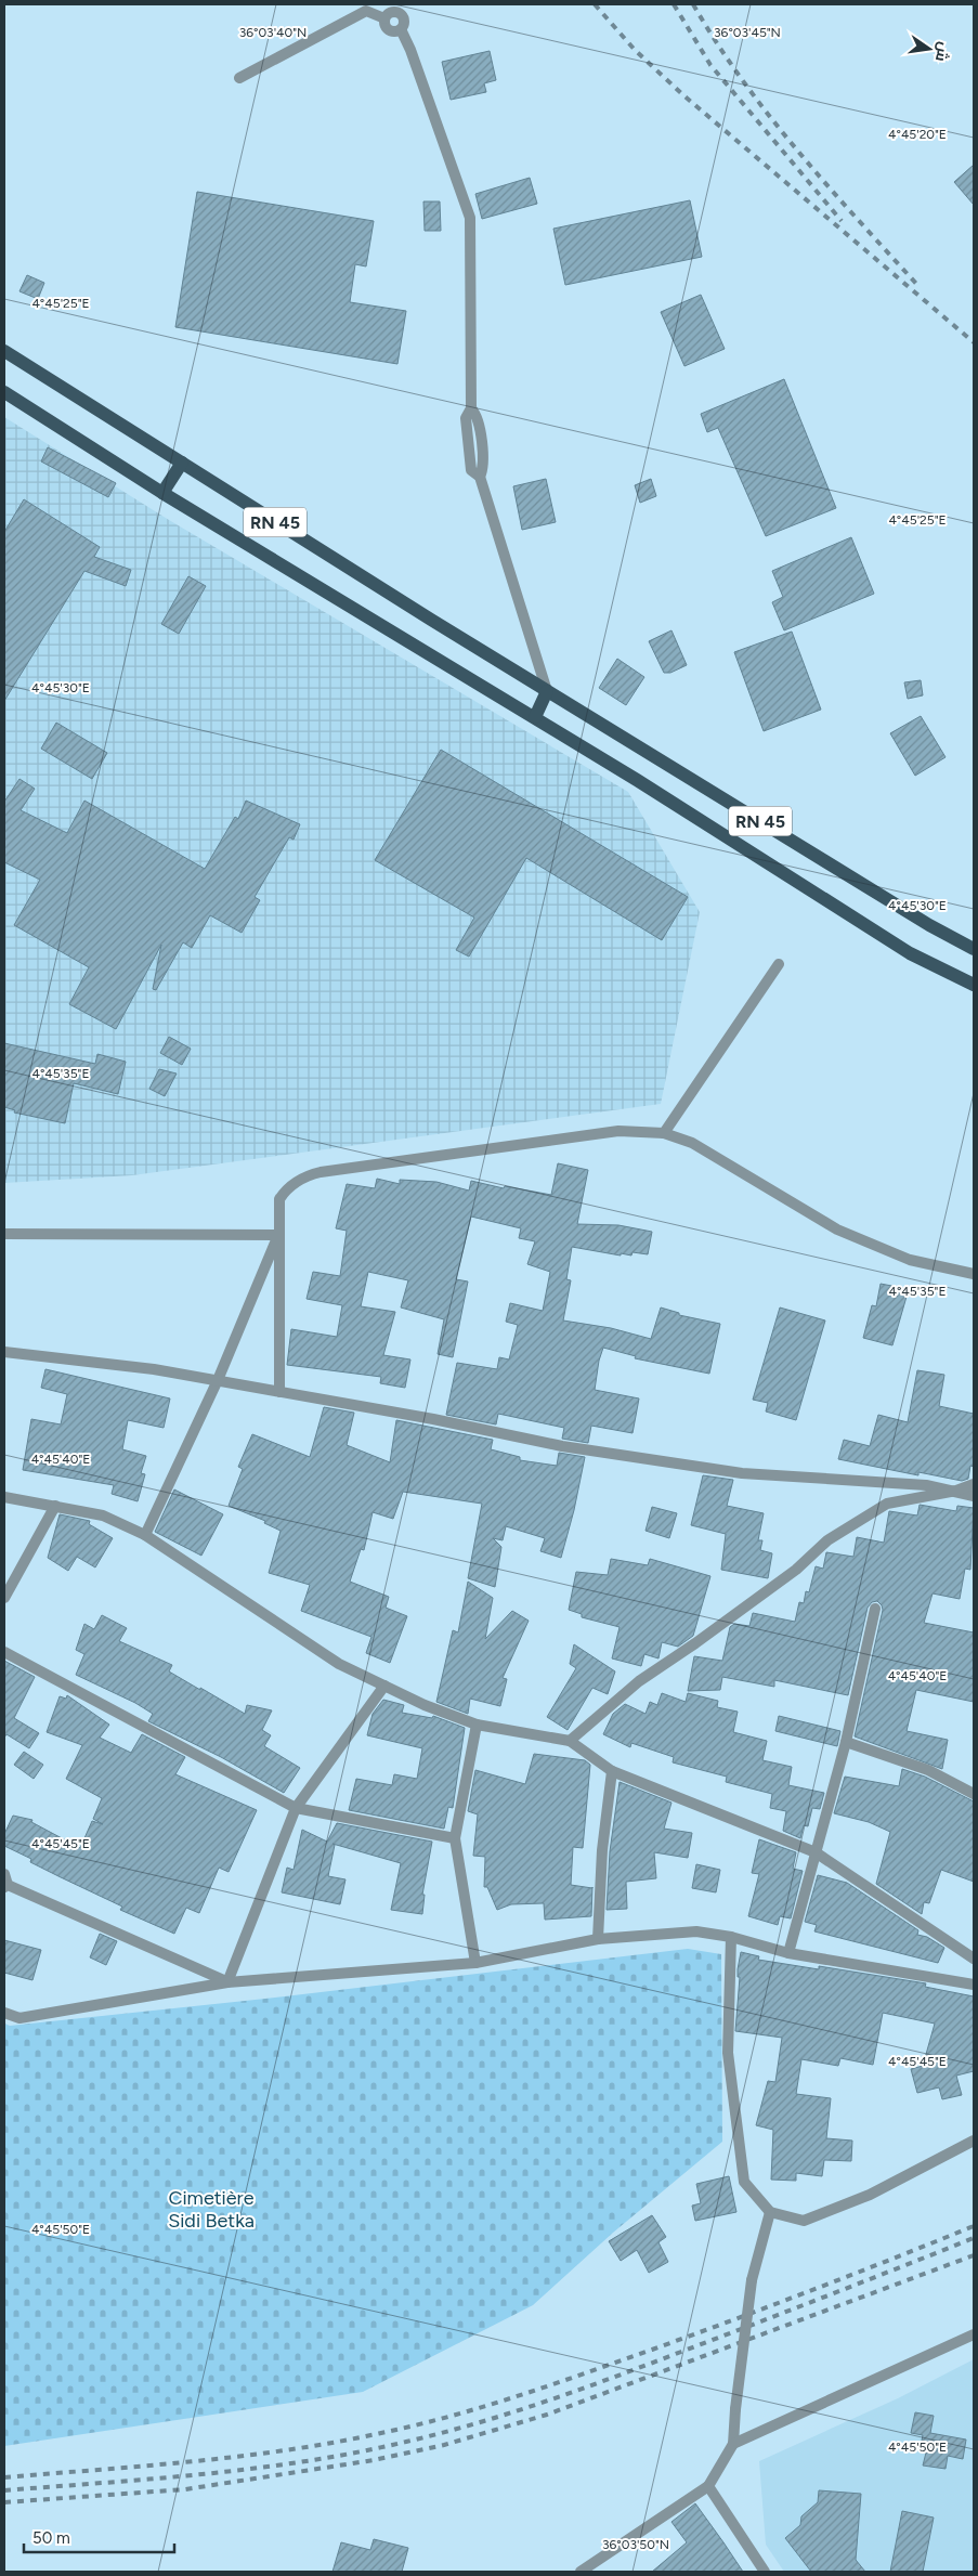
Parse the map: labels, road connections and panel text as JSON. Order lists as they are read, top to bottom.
{
  "streets": {
    "main road": ["RN 45"]
  },
  "parks": ["Cimetière Sidi Betka"],
  "scale_bar": "50 m",
  "north": "right",
  "coordinates": [
    "36°03'40\"N",
    "36°03'45\"N",
    "4°45'20\"E",
    "4°45'25\"E",
    "4°45'30\"E",
    "4°45'35\"E",
    "4°45'40\"E",
    "4°45'45\"E",
    "4°45'50\"E",
    "36°03'50\"N"
  ]
}
